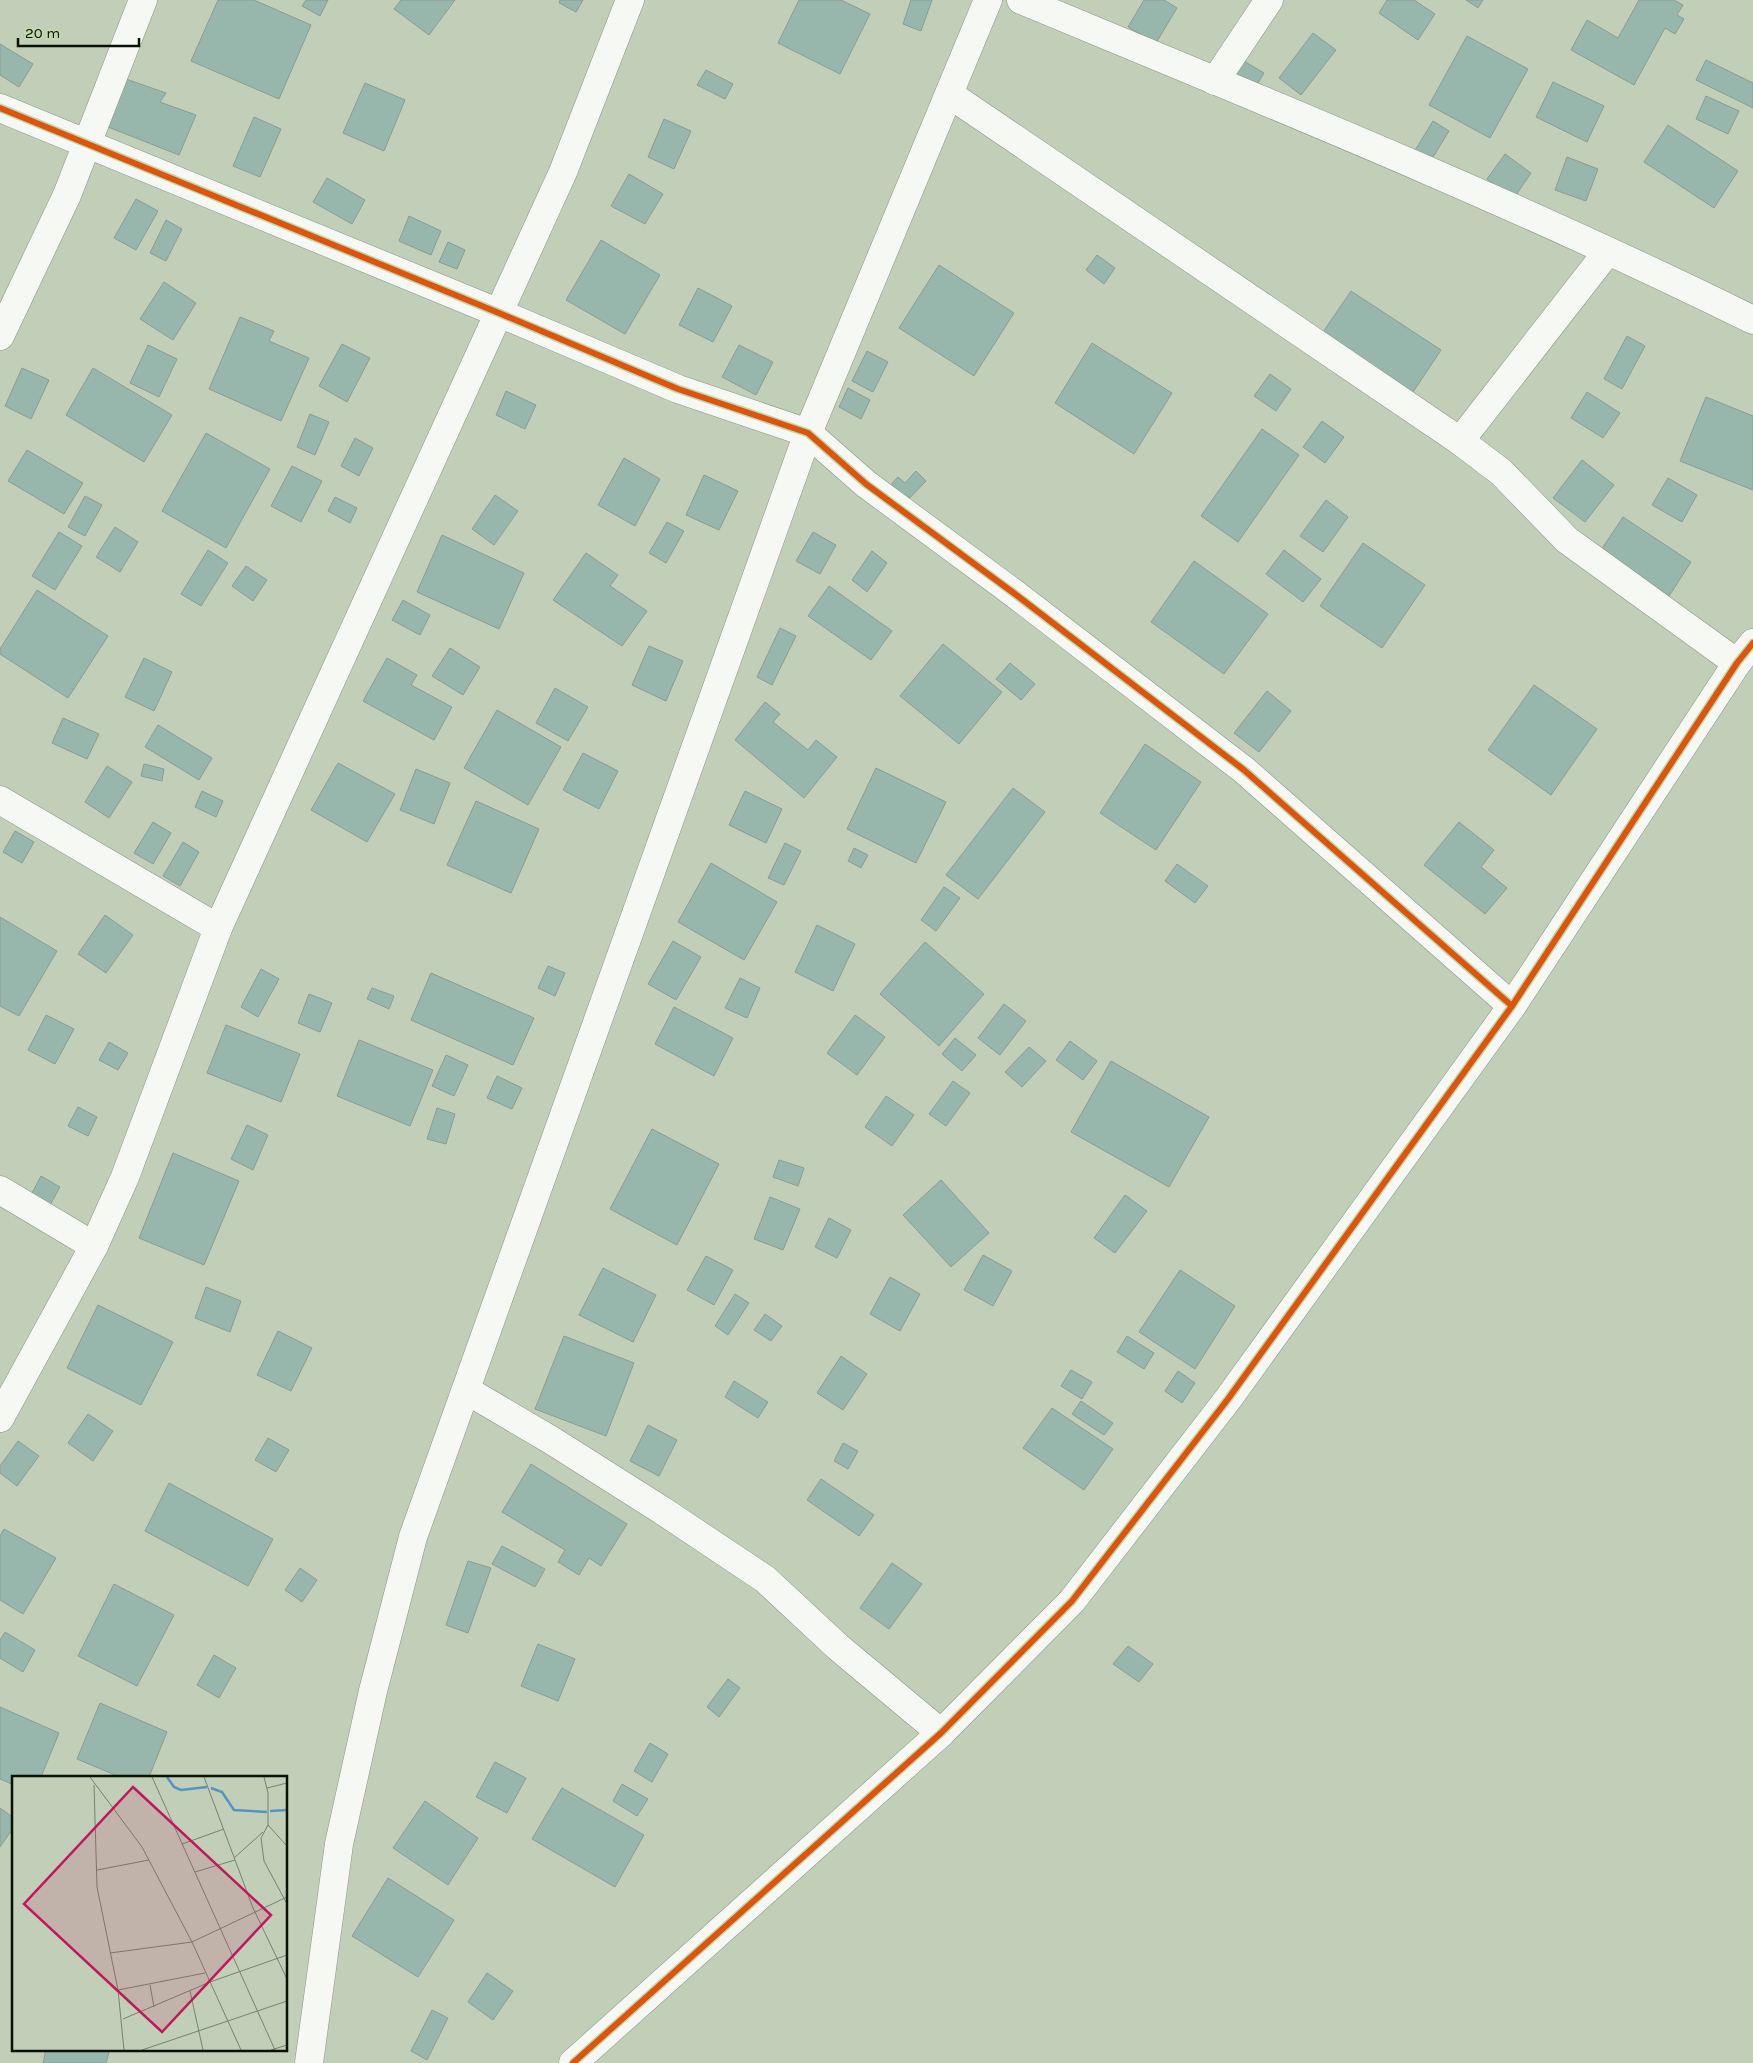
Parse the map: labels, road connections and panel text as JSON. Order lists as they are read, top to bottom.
{
  "scale_bar": "20 m"
}
